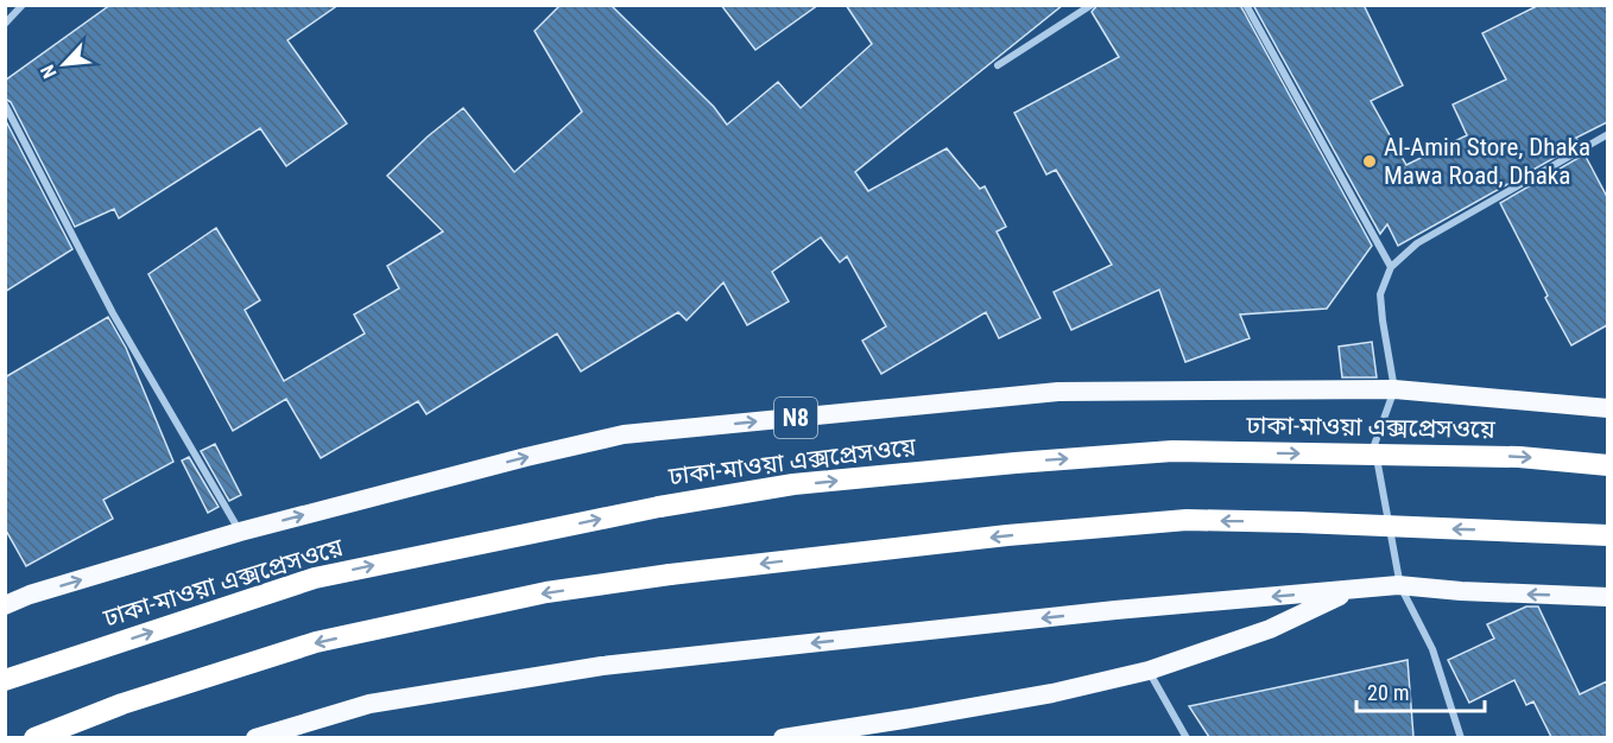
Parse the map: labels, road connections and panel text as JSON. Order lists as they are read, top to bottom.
{
  "streets": {
    "highway": ["N8", "ঢাকা-মাওয়া এক্সপ্রেসওয়ে"]
  },
  "places": ["Al-Amin Store, Dhaka Mawa Road, Dhaka"],
  "scale_bar": "20 m",
  "north": "bottom left"
}
